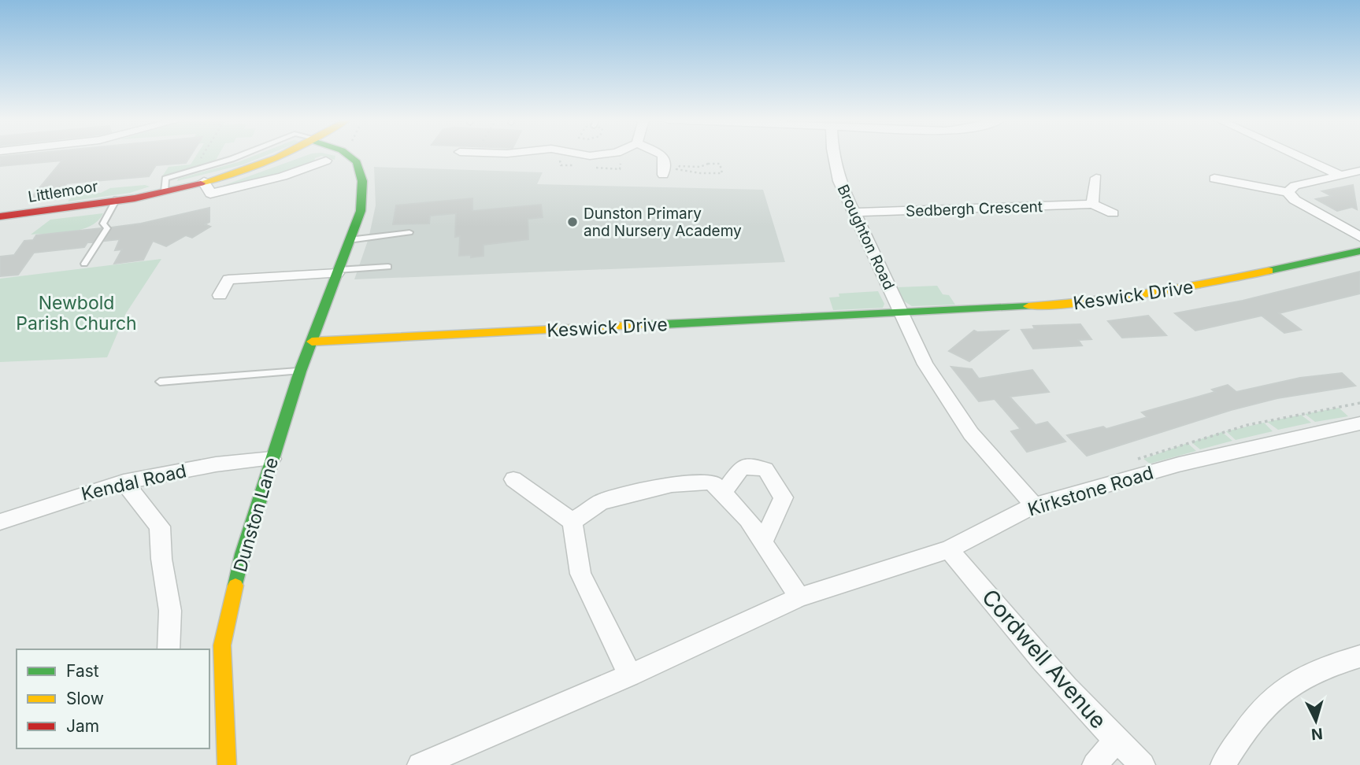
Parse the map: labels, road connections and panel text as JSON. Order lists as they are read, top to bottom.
{
  "streets": {
    "street": [
      "Littlemoor",
      "Sedbergh Crescent",
      "Broughton Road",
      "Keswick Drive",
      "Kendal Road",
      "Kirkstone Road",
      "Dunston Lane",
      "Cordwell Avenue"
    ]
  },
  "crossings": [
    ["Sedbergh Crescent", "Broughton Road"],
    ["Broughton Road", "Keswick Drive"],
    ["Keswick Drive", "Dunston Lane"],
    ["Kendal Road", "Dunston Lane"],
    ["Kirkstone Road", "Cordwell Avenue"]
  ],
  "parks": ["Newbold Parish Church"],
  "places": ["Dunston Primary and Nursery Academy"],
  "legend": ["Fast", "Slow", "Jam"],
  "north": "bottom"
}
